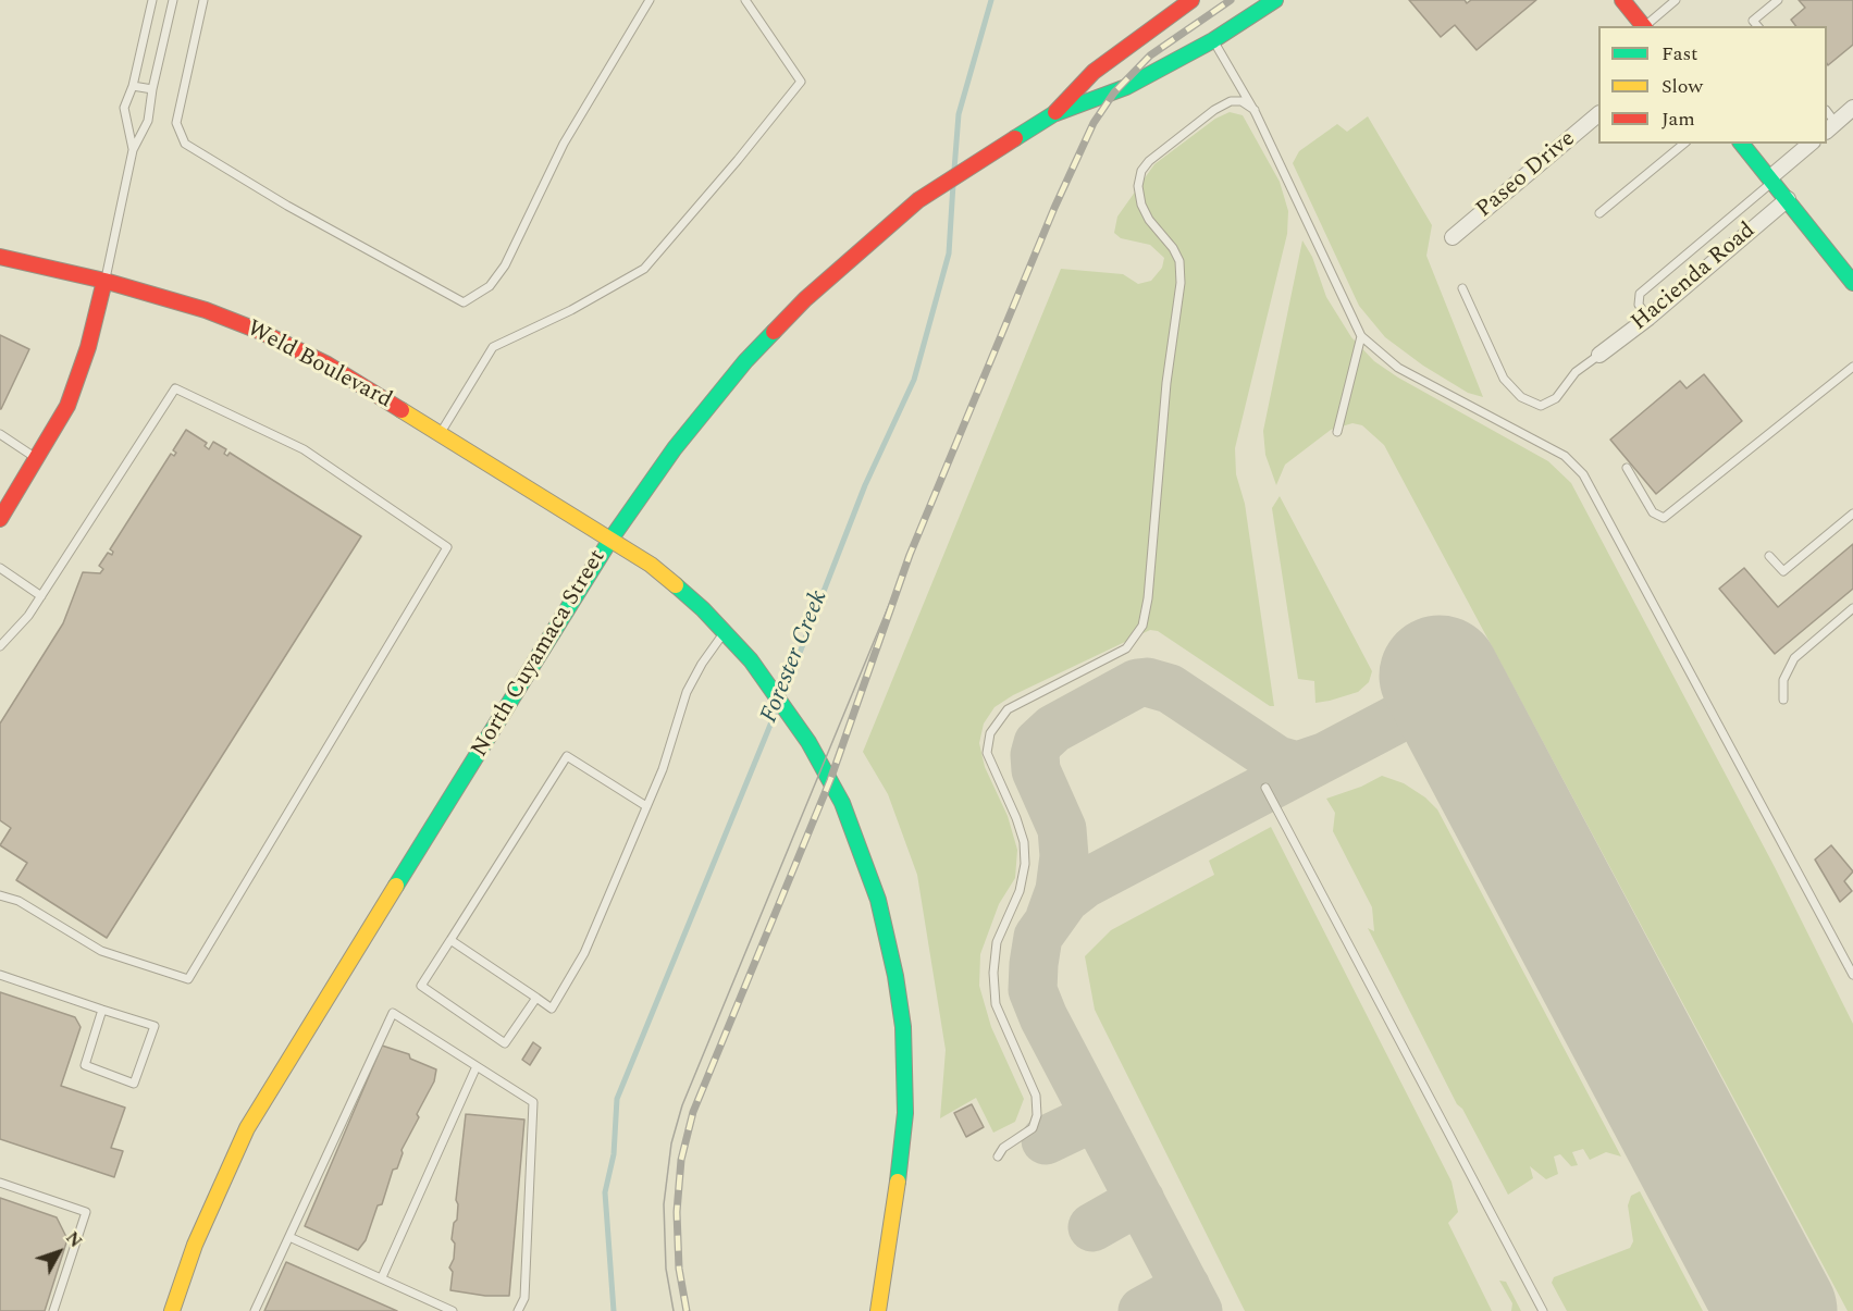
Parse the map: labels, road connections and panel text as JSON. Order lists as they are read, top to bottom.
{
  "streets": {
    "main road": ["Weld Boulevard", "North Cuyamaca Street"],
    "street": ["Paseo Drive", "Hacienda Road"]
  },
  "crossings": [
    ["Weld Boulevard", "North Cuyamaca Street"]
  ],
  "water": ["Forester Creek"],
  "legend": ["Fast", "Slow", "Jam"],
  "north": "top right"
}
